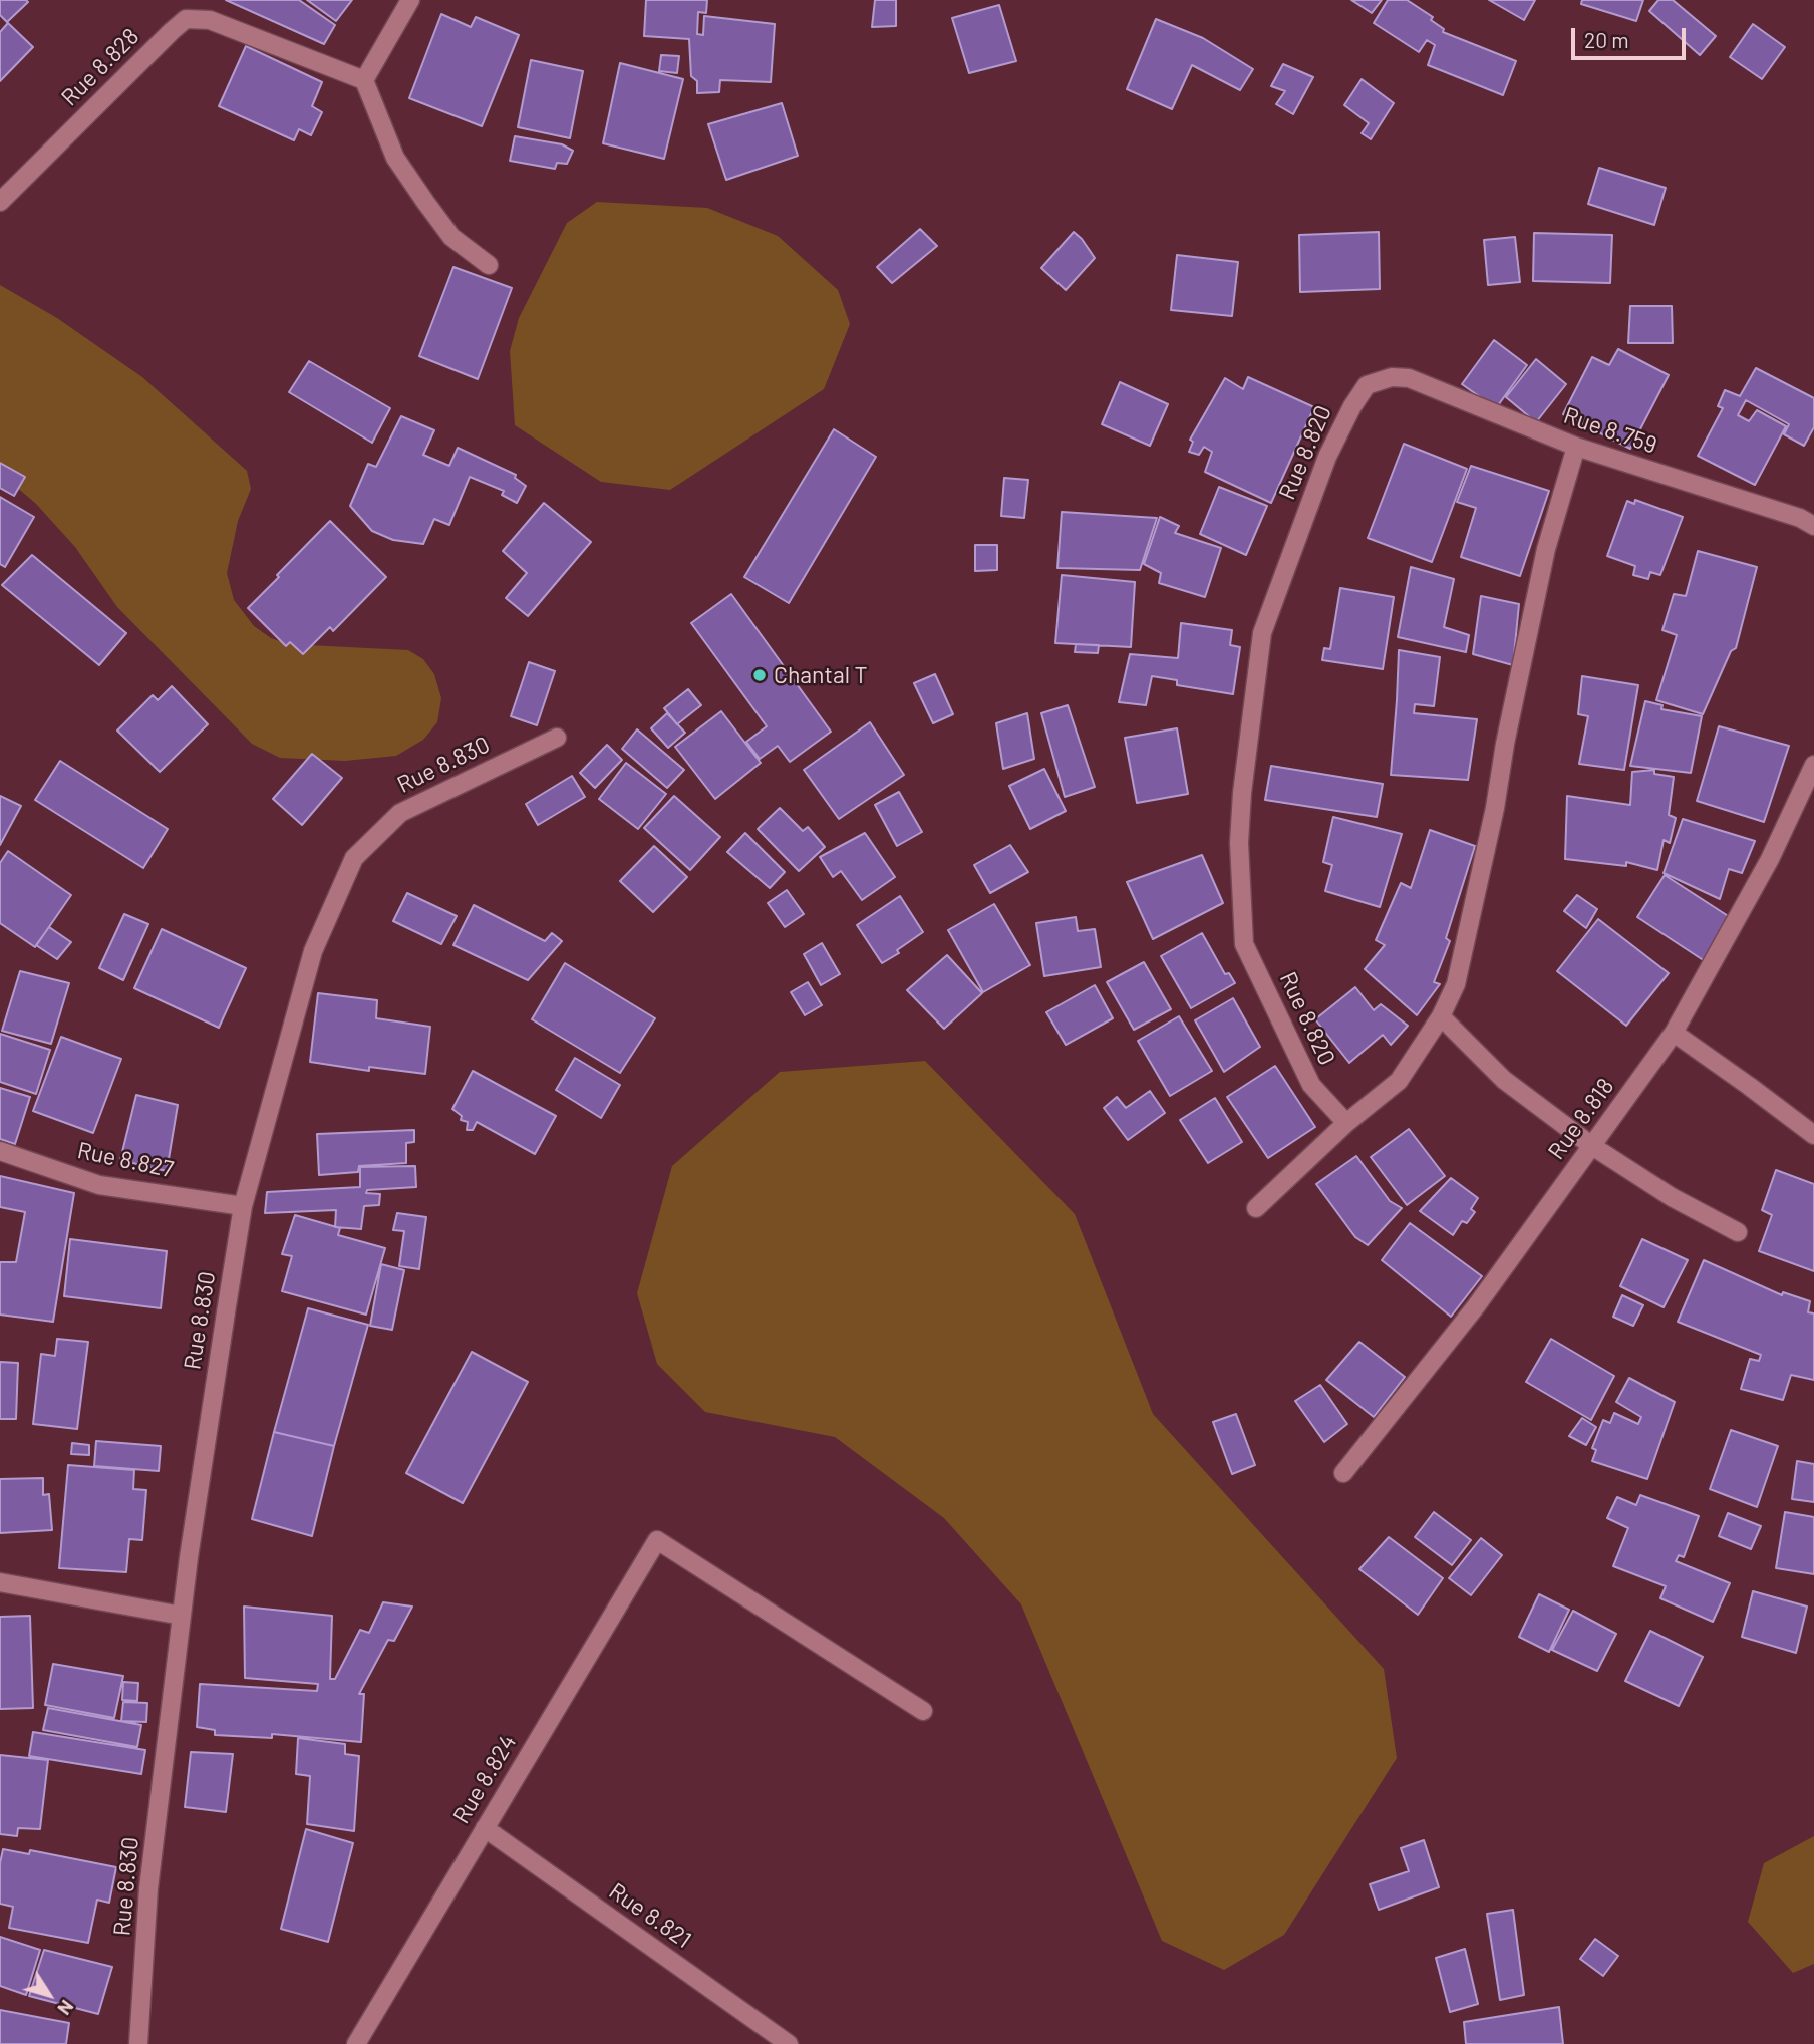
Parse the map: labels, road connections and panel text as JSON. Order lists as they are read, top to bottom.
{
  "streets": {
    "street": [
      "Rue 8.828",
      "Rue 8.759",
      "Rue 8.820",
      "Rue 8.830",
      "Rue 8.818",
      "Rue 8.827",
      "Rue 8.824",
      "Rue 8.821"
    ]
  },
  "crossings": [
    ["Rue 8.759", "Rue 8.820"],
    ["Rue 8.830", "Rue 8.827"],
    ["Rue 8.824", "Rue 8.821"]
  ],
  "places": ["Chantal T"],
  "scale_bar": "20 m",
  "north": "bottom right"
}
